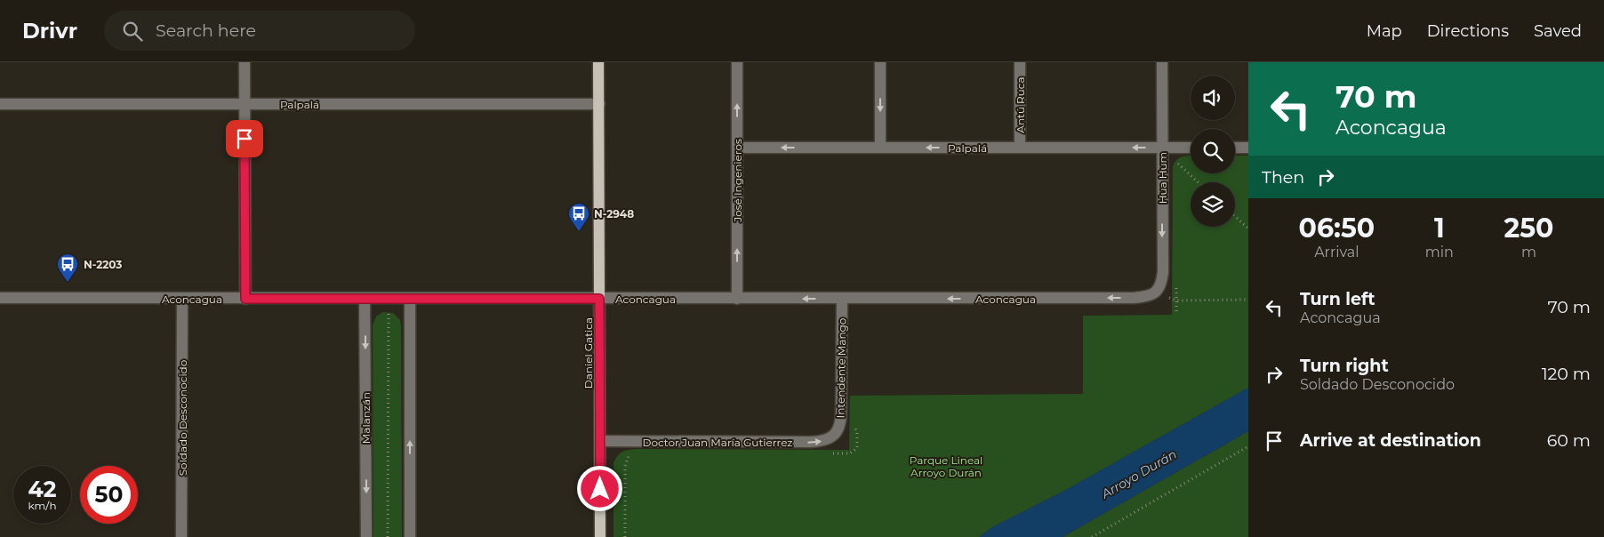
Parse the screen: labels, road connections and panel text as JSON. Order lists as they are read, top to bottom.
{
  "streets": {
    "main road": ["Daniel Gatica"],
    "street": [
      "Palpalá",
      "Antú Ruca",
      "Hua Hum",
      "José Ingenieros",
      "Aconcagua",
      "Intendente Mango",
      "Soldado Desconocido",
      "Malanzán",
      "Doctor Juan María Gutierrez"
    ]
  },
  "crossings": [
    ["Palpalá", "Antú Ruca"],
    ["Palpalá", "Hua Hum"],
    ["Palpalá", "José Ingenieros"],
    ["Palpalá", "Daniel Gatica"],
    ["Hua Hum", "Aconcagua"],
    ["José Ingenieros", "Aconcagua"],
    ["Aconcagua", "Daniel Gatica"],
    ["Aconcagua", "Intendente Mango"],
    ["Aconcagua", "Soldado Desconocido"],
    ["Aconcagua", "Malanzán"],
    ["Daniel Gatica", "Doctor Juan María Gutierrez"],
    ["Intendente Mango", "Doctor Juan María Gutierrez"]
  ],
  "one_way": [
    "Palpalá",
    "Hua Hum",
    "José Ingenieros",
    "Aconcagua",
    "Doctor Juan María Gutierrez"
  ],
  "water": ["Arroyo Durán"],
  "parks": ["Parque Lineal Arroyo Durán"],
  "places": {
    "bus stop": ["N-2948", "N-2203"]
  },
  "page": {
    "header": "Drivr",
    "search": "Search here",
    "nav": ["Map", "Directions", "Saved"],
    "turn": ["70 m", "Aconcagua"],
    "then": "Then",
    "eta": [
      "06:50",
      "Arrival",
      "1",
      "min",
      "250",
      "m"
    ],
    "list": [
      {
        "name": "Turn left",
        "note": "Aconcagua",
        "value": "70 m"
      },
      {
        "name": "Turn right",
        "note": "Soldado Desconocido",
        "value": "120 m"
      },
      {
        "name": "Arrive at destination",
        "value": "60 m"
      }
    ],
    "speed": "42 km/h",
    "limit": "50"
  }
}
